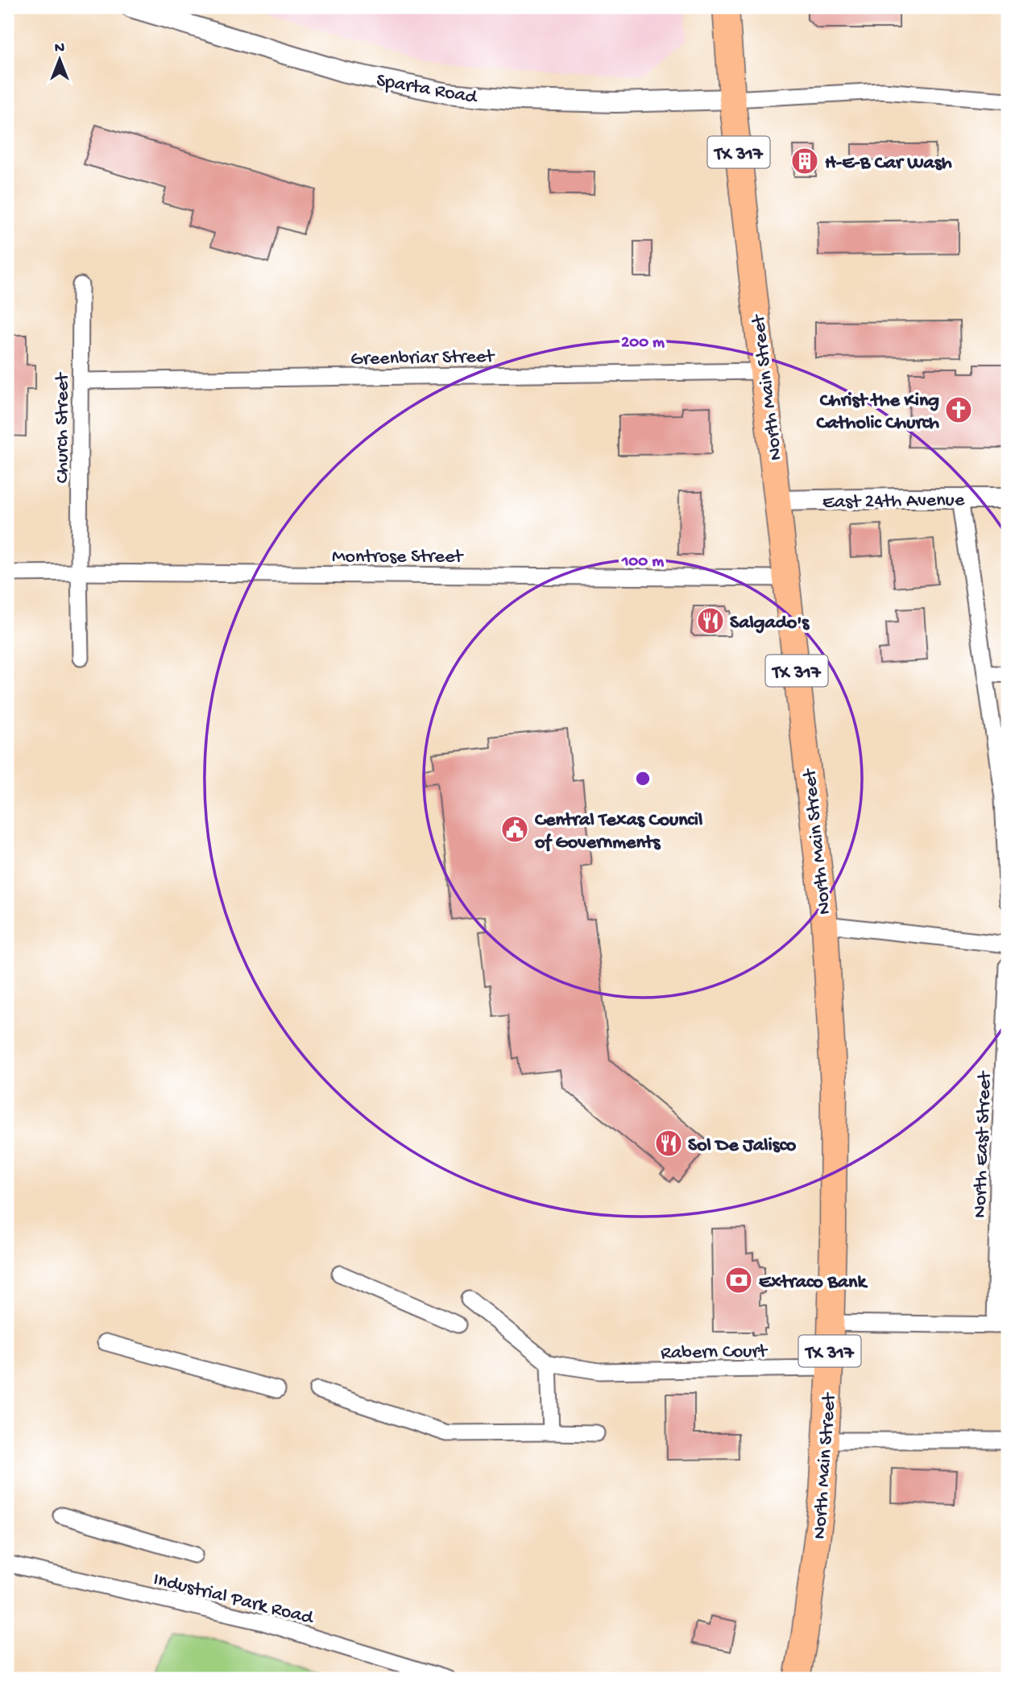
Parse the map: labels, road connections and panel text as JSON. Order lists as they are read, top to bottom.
{
  "streets": {
    "main road": ["TX 317", "North Main Street"],
    "street": [
      "Sparta Road",
      "Greenbriar Street",
      "Church Street",
      "East 24th Avenue",
      "Montrose Street",
      "North East Street",
      "Rabern Court",
      "Industrial Park Road"
    ]
  },
  "crossings": [
    ["Sparta Road", "North Main Street"],
    ["Greenbriar Street", "North Main Street"],
    ["Greenbriar Street", "Church Street"],
    ["North Main Street", "East 24th Avenue"],
    ["North Main Street", "Montrose Street"],
    ["North Main Street", "Rabern Court"],
    ["Church Street", "Montrose Street"]
  ],
  "places": {
    "building": ["H-E-B Car Wash"],
    "church": ["Christ the King Catholic Church"],
    "restaurant": ["Salgado's", "Sol De Jalisco"],
    "public building": ["Central Texas Council of Governments"],
    "bank": ["Extraco Bank"]
  },
  "north": "top",
  "rings": ["200 m", "100 m"]
}
